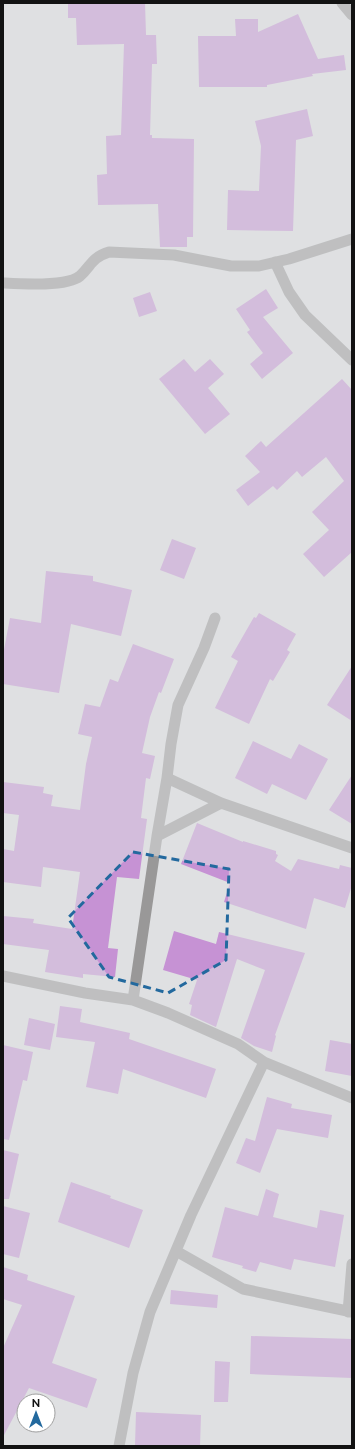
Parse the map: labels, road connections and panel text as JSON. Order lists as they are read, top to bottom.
{
  "north": "top"
}
